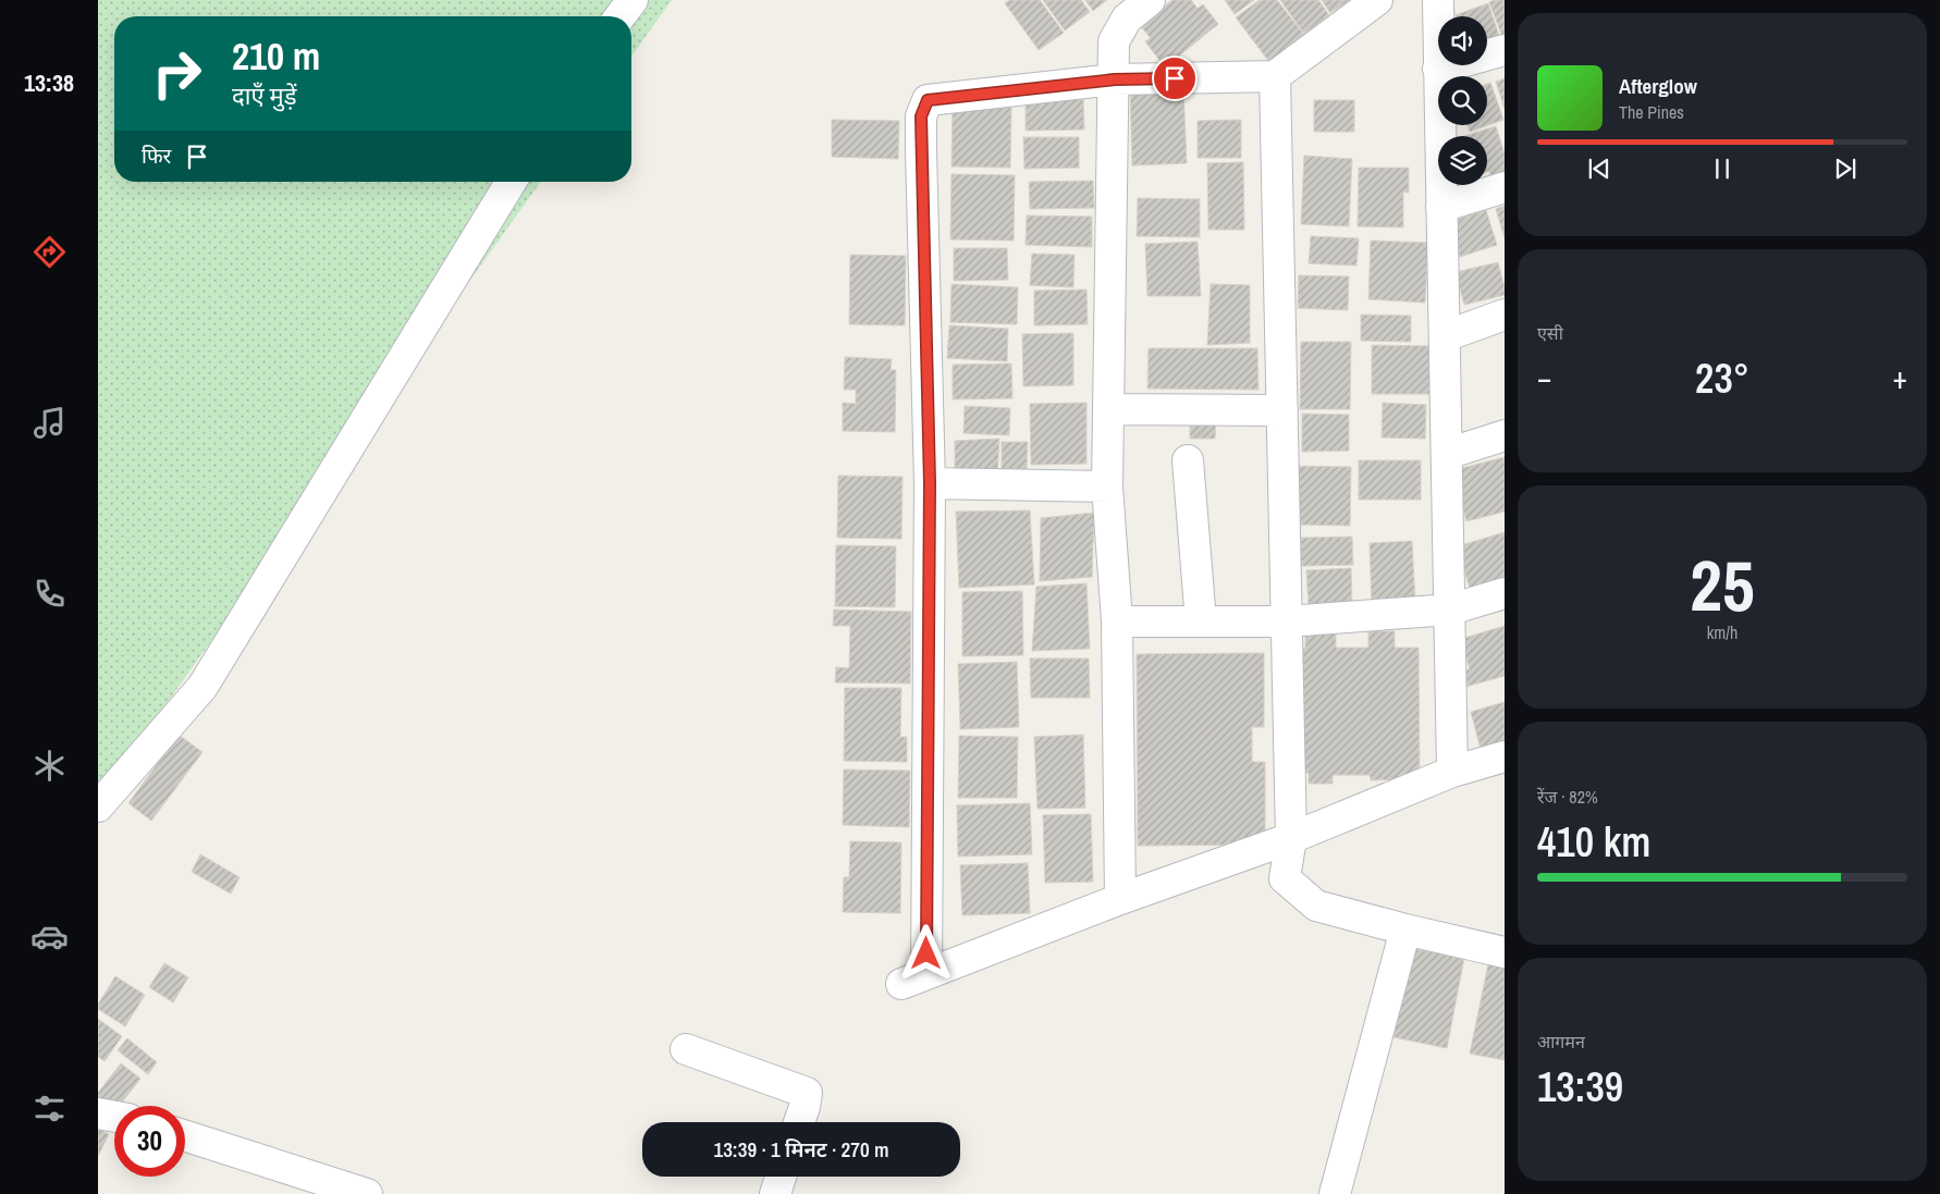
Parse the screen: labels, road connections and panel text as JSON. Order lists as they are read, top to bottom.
{
  "page": {
    "tabs": "13:38",
    "turn": ["210 m", "दाएँ मुड़ें"],
    "song": ["Afterglow", "The Pines"],
    "then": "फिर",
    "tile": [
      "एसी",
      ["25", "km/h"],
      ["रेंज · 82%", "410 km"],
      ["आगमन", "13:39"]
    ],
    "heat": ["−", "23°", "+"],
    "limit": "30",
    "trip": "13:39 · 1 मिनट · 270 m"
  }
}
